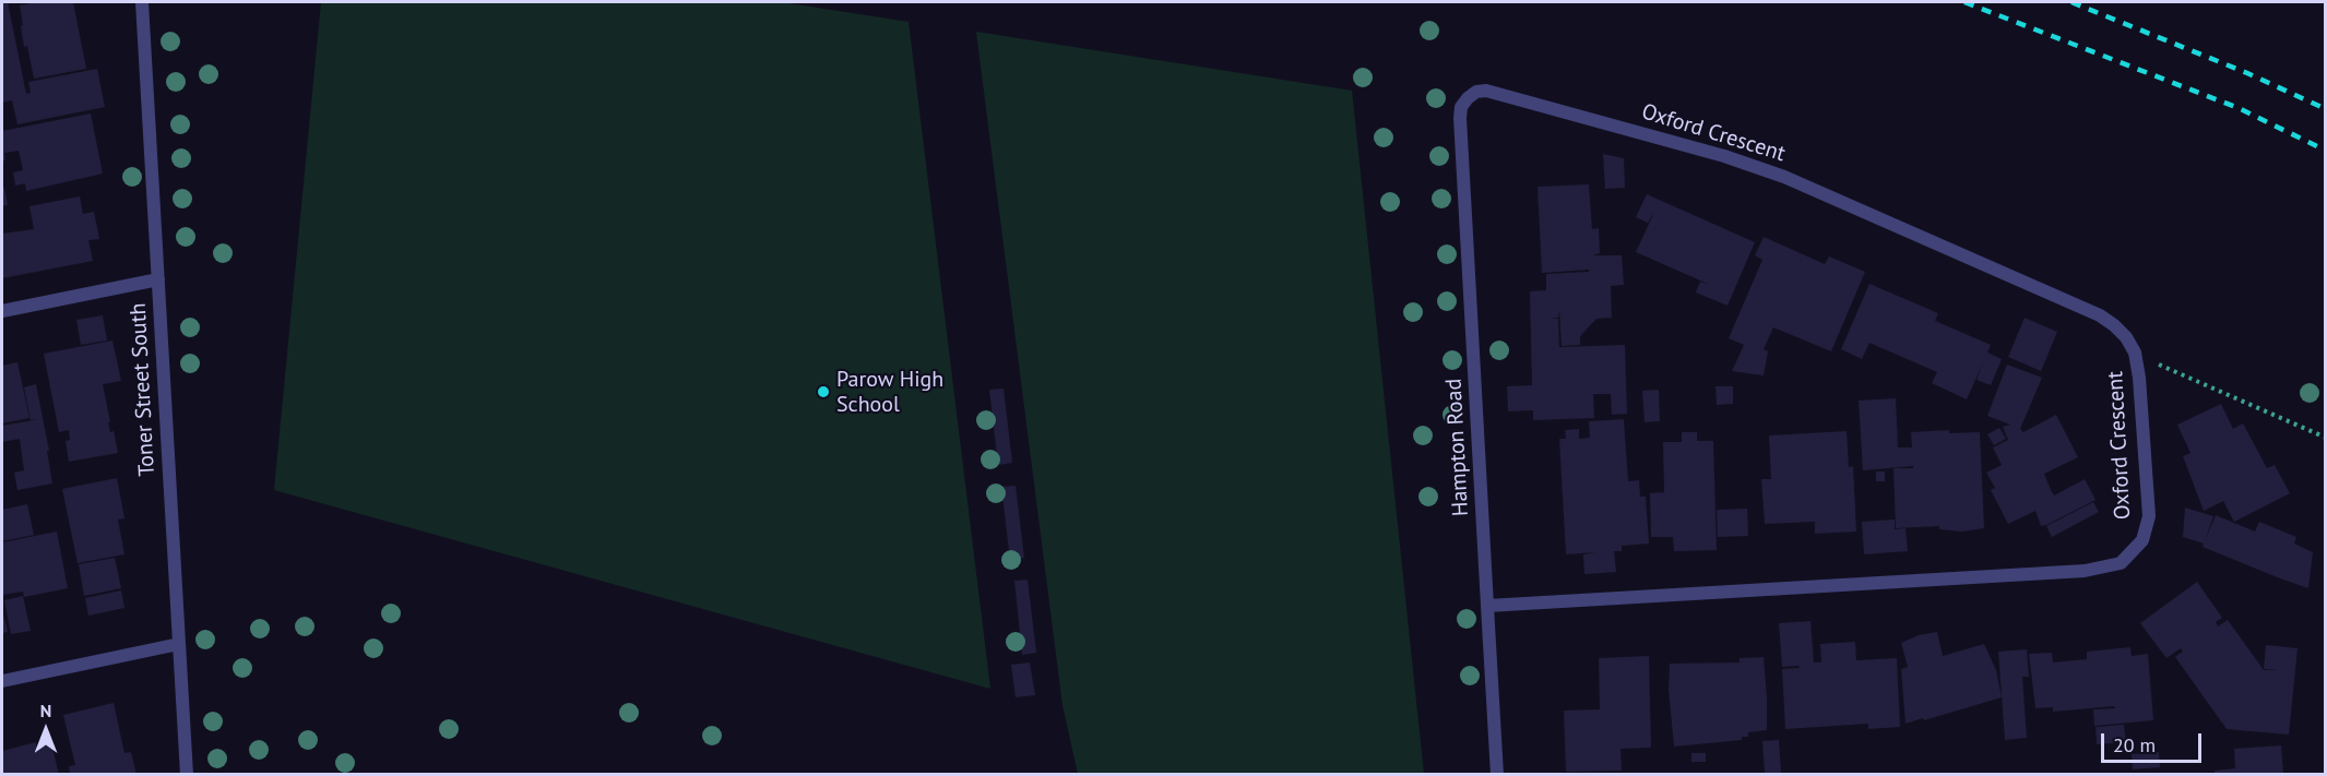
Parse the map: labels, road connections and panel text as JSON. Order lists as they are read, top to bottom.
{
  "streets": {
    "street": ["Oxford Crescent", "Toner Street South", "Hampton Road"]
  },
  "crossings": [
    ["Oxford Crescent", "Hampton Road"]
  ],
  "places": ["Parow High School"],
  "scale_bar": "20 m",
  "north": "top"
}
